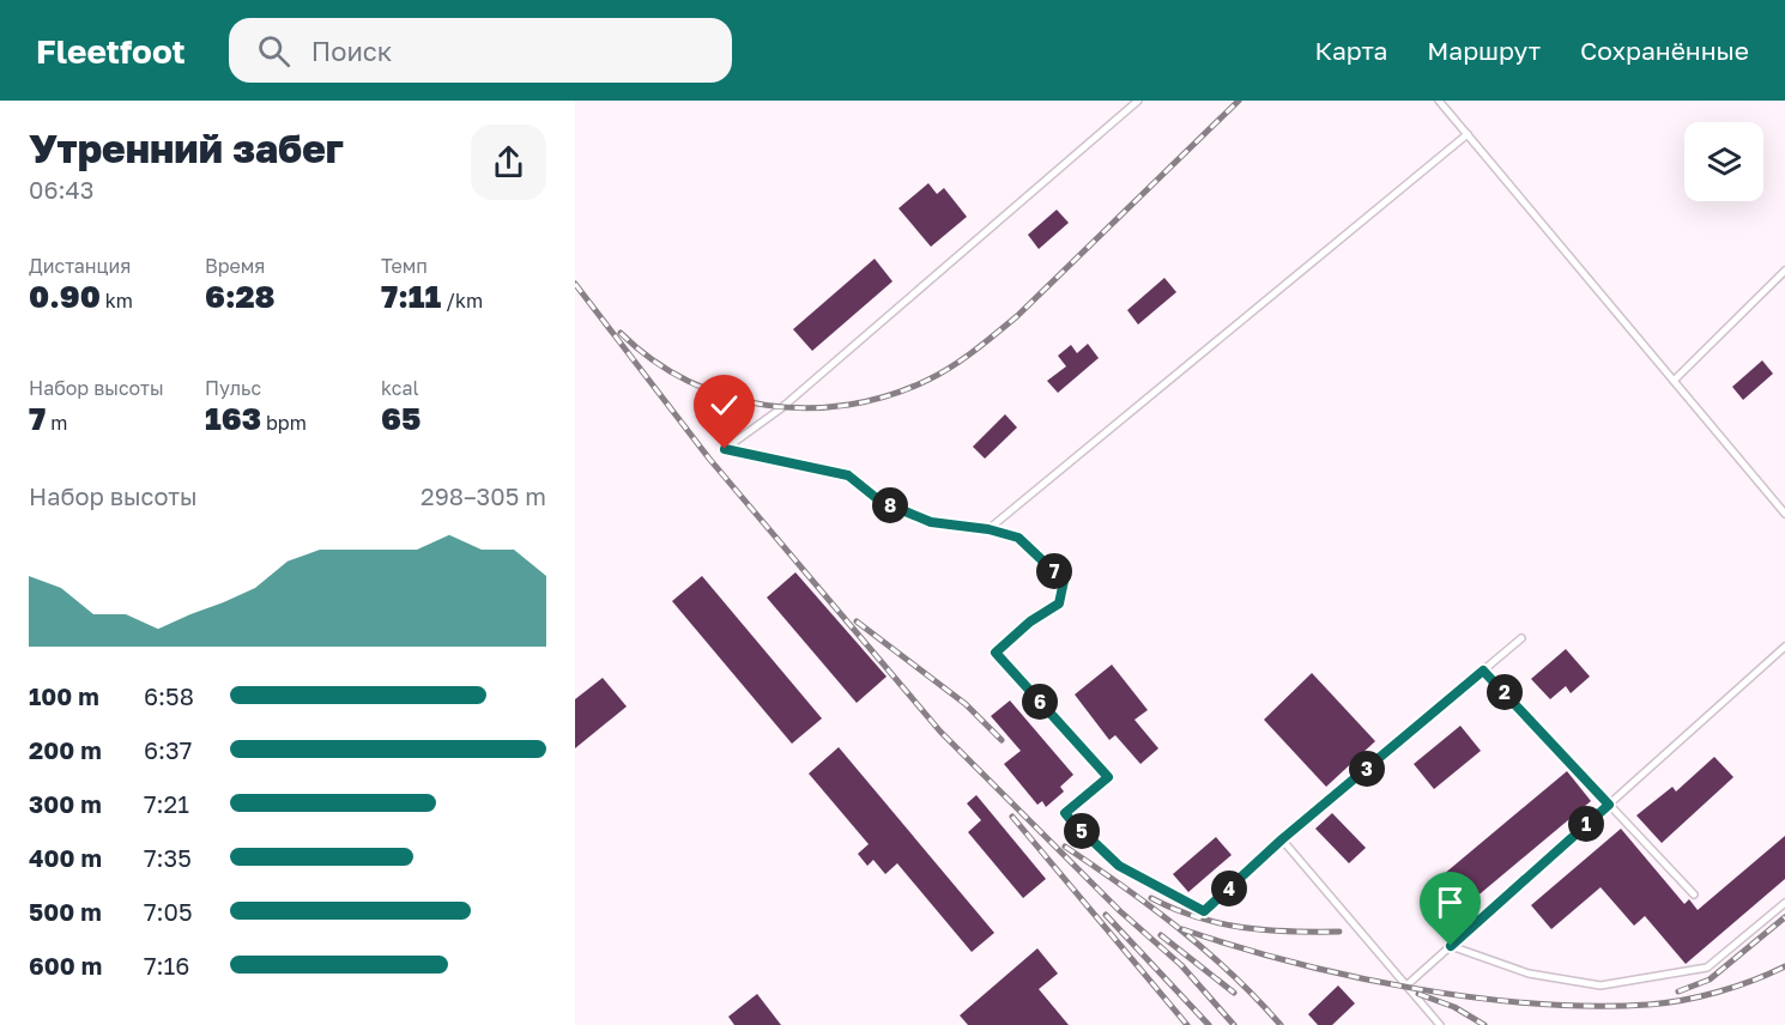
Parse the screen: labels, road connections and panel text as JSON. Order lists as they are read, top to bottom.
{
  "page": {
    "header": "Fleetfoot",
    "search": "Поиск",
    "nav": ["Карта", "Маршрут", "Сохранённые"],
    "heading": ["Утренний забег", "06:43"],
    "stats": [
      ["Дистанция", "0.90 km"],
      ["Время", "6:28"],
      ["Темп", "7:11 /km"],
      ["Набор высоты", "7 m"],
      ["Пульс", "163 bpm"],
      ["kcal", "65"]
    ],
    "chart": ["Набор высоты", "298–305 m"],
    "pins": [
      "8",
      "7",
      "2",
      "6",
      "3",
      "1",
      "5",
      "4"
    ],
    "list": [
      {
        "name": "100 m",
        "note": "6:58"
      },
      {
        "name": "200 m",
        "note": "6:37"
      },
      {
        "name": "300 m",
        "note": "7:21"
      },
      {
        "name": "400 m",
        "note": "7:35"
      },
      {
        "name": "500 m",
        "note": "7:05"
      },
      {
        "name": "600 m",
        "note": "7:16"
      }
    ]
  }
}
